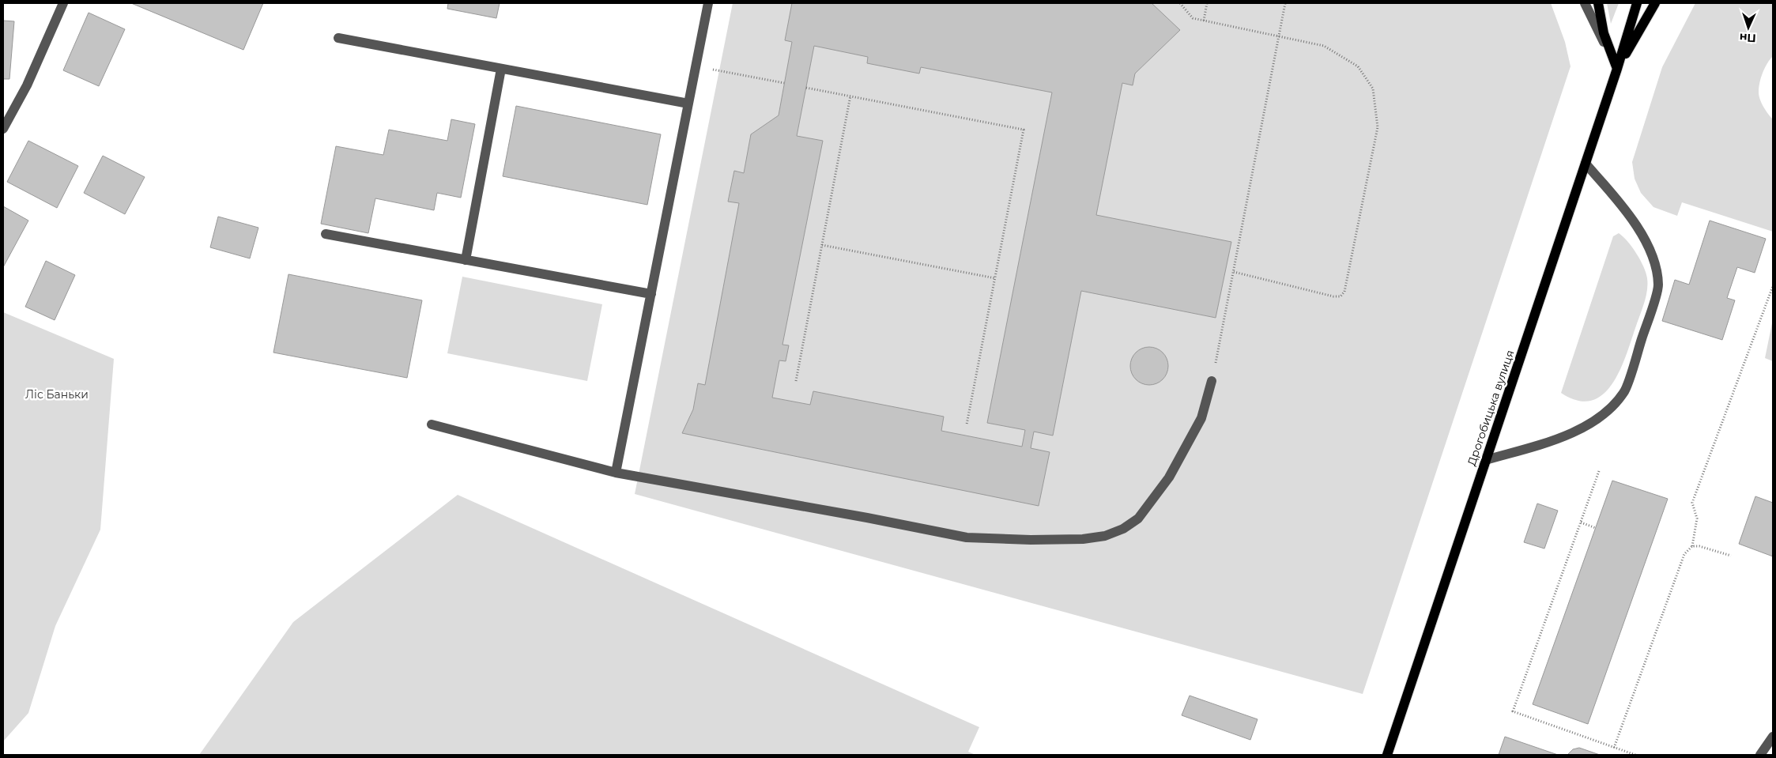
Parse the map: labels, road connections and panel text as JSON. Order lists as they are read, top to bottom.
{
  "streets": {
    "main road": ["Дрогобицька вулиця"]
  },
  "parks": ["Ліс Баньки"],
  "north": "bottom"
}
